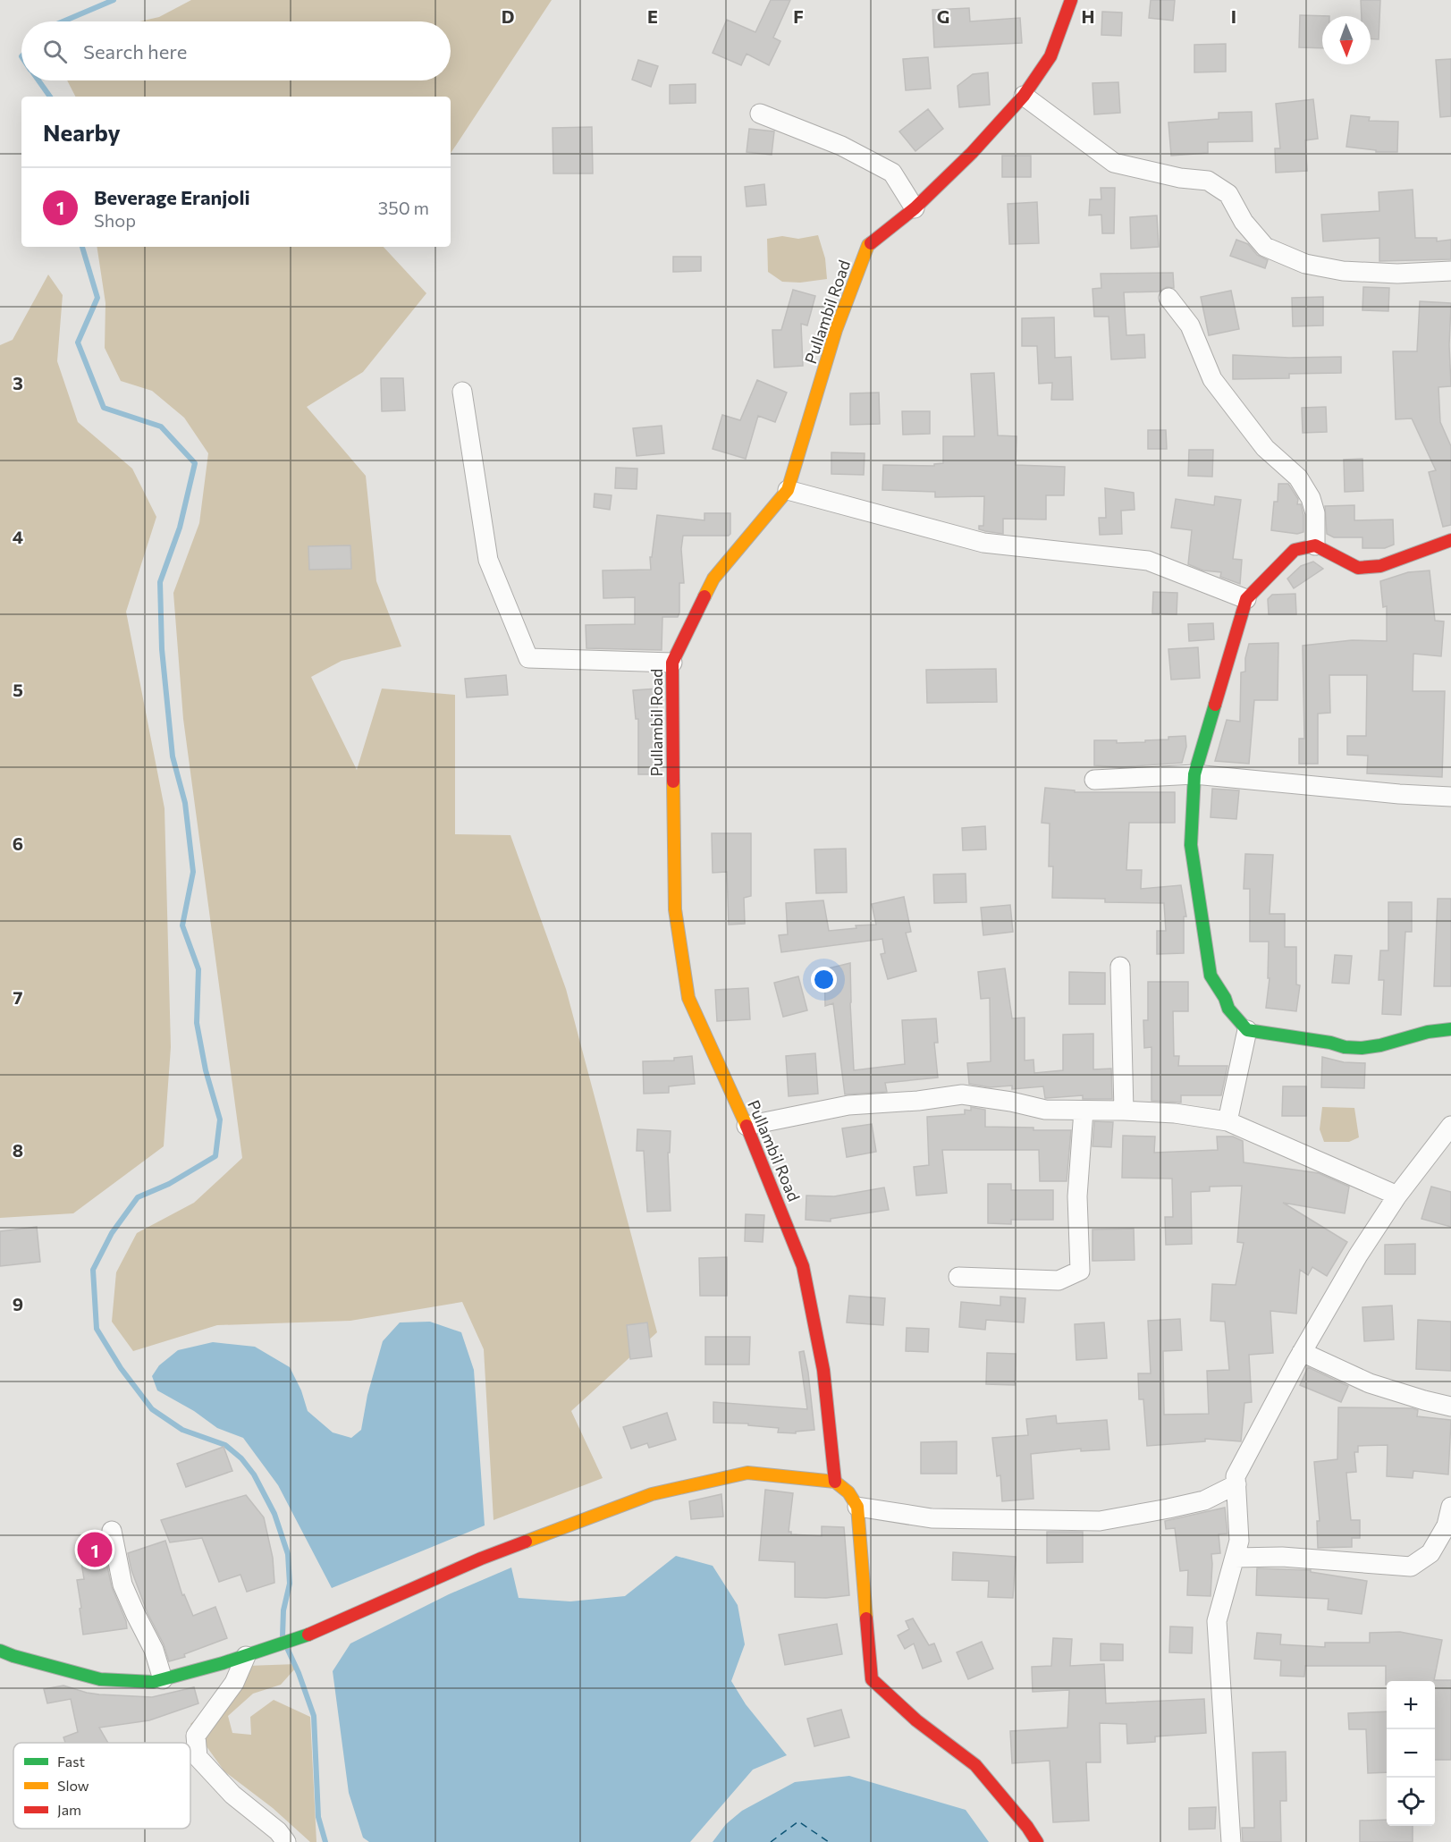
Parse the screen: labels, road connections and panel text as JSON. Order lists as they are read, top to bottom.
{
  "streets": {
    "street": ["Pullambil Road"]
  },
  "legend": ["Fast", "Slow", "Jam"],
  "north": "bottom",
  "page": {
    "search": "Search here",
    "heading": "Nearby",
    "list": [
      {
        "mark": "1",
        "name": "Beverage Eranjoli",
        "note": "Shop",
        "value": "350 m"
      }
    ],
    "pins": "1",
    "map_buttons": ["+", "−"]
  },
  "grid": {
    "columns": [
      "D",
      "E",
      "F",
      "G",
      "H",
      "I"
    ],
    "rows": [
      "3",
      "4",
      "5",
      "6",
      "7",
      "8",
      "9"
    ]
  }
}
